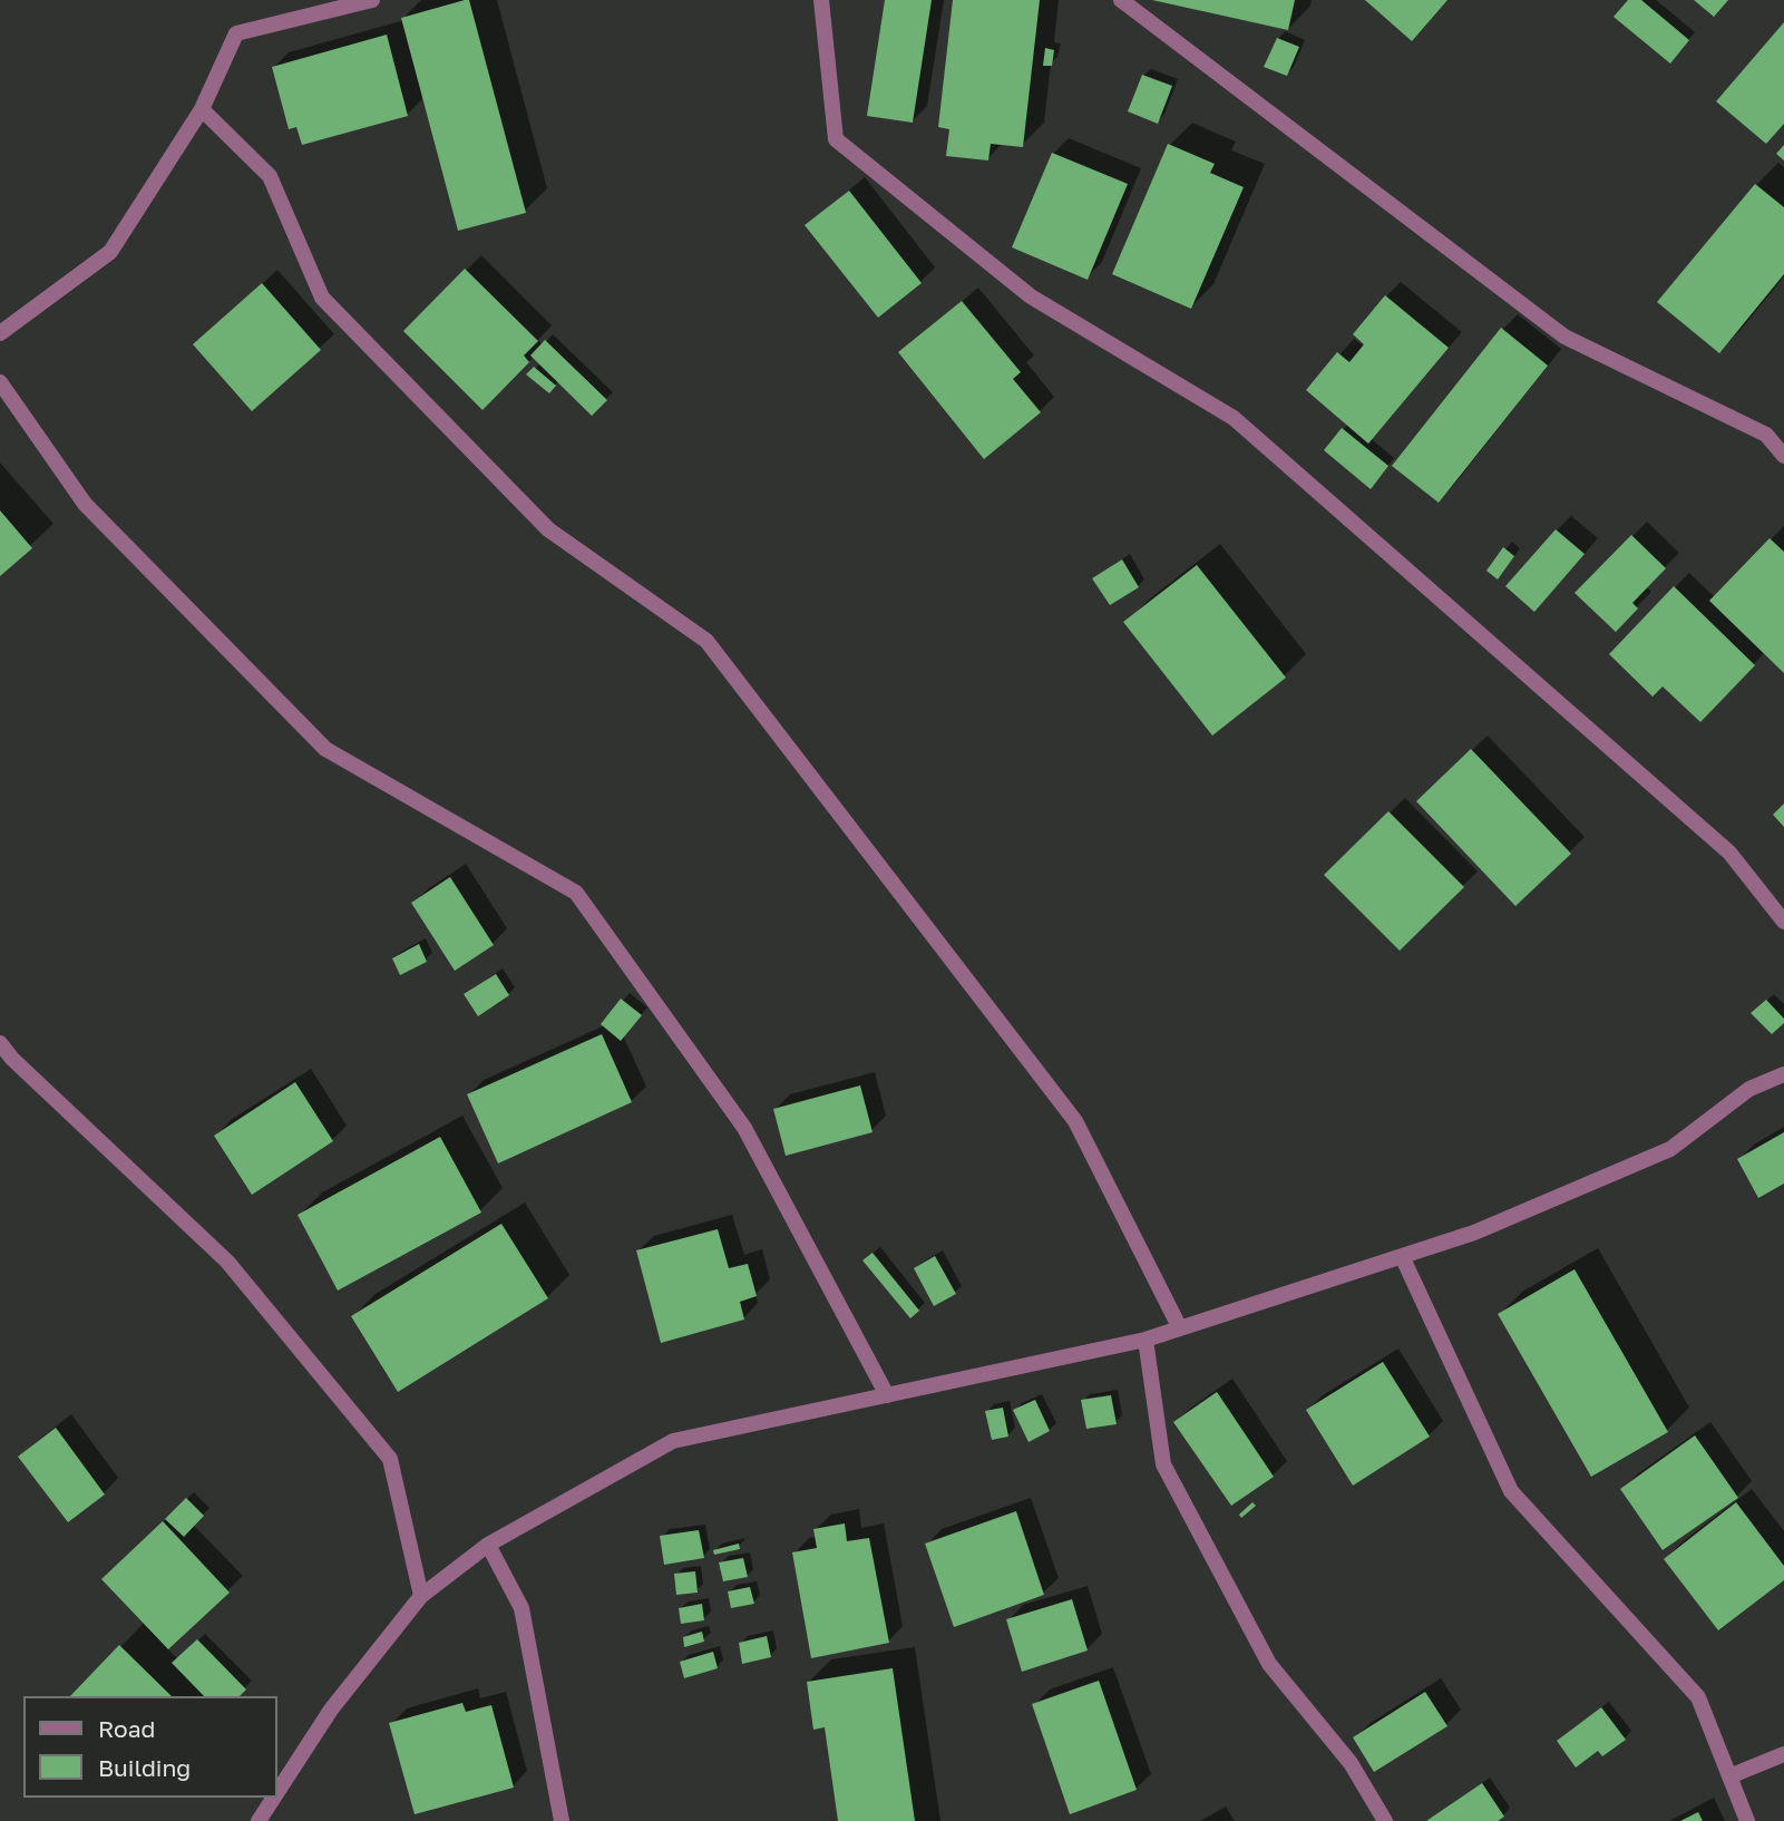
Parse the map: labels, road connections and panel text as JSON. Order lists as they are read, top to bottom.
{
  "legend": ["Road", "Building"]
}
